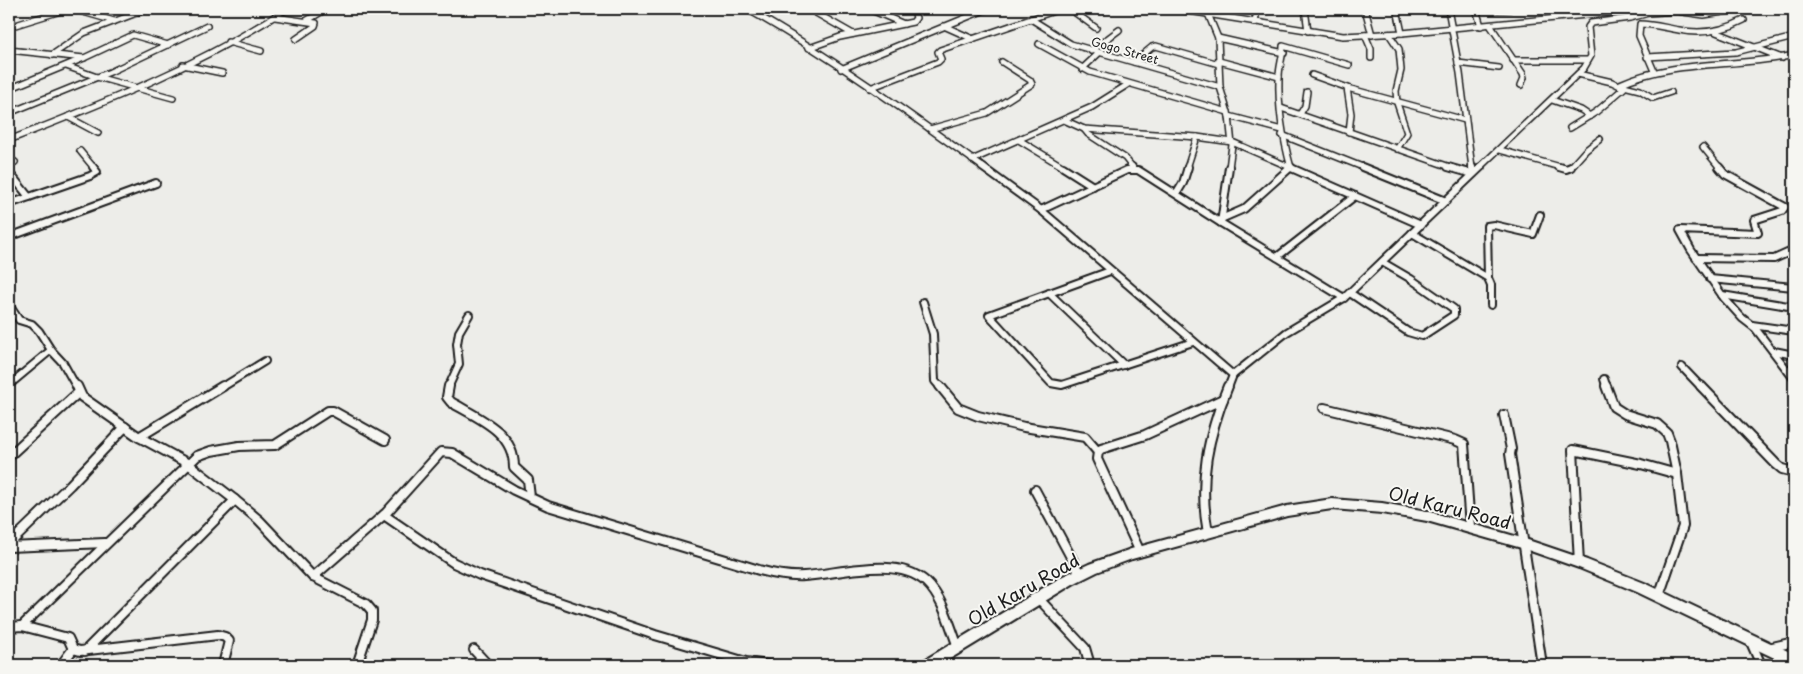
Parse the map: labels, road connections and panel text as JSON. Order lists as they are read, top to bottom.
{
  "streets": {
    "main road": ["Old Karu Road"],
    "street": ["Gogo Street"]
  }
}
